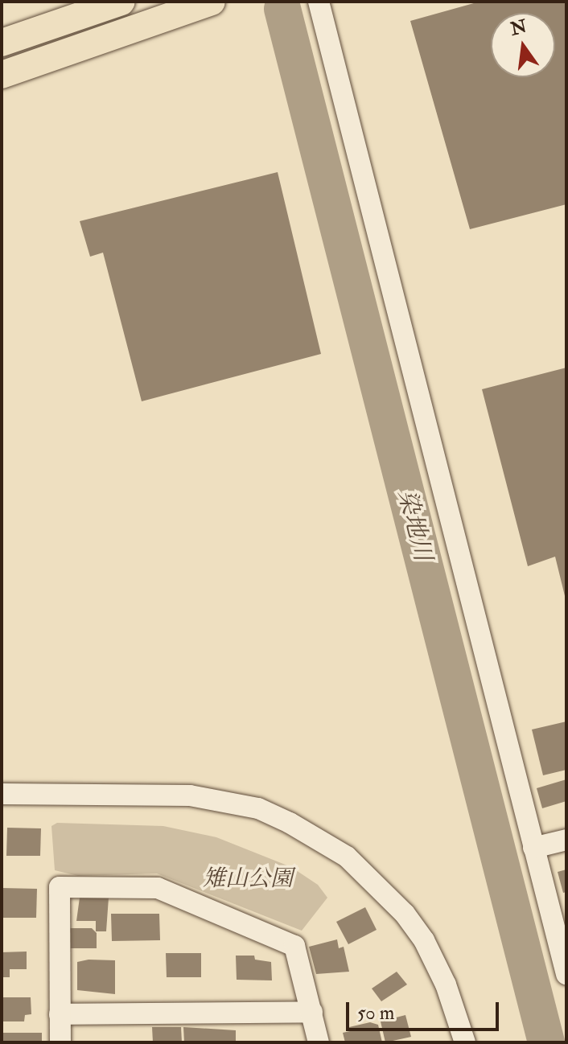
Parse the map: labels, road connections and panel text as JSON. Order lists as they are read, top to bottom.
{
  "water": ["染地川"],
  "parks": ["雉山公園"],
  "scale_bar": "50 m",
  "north": "top"
}
